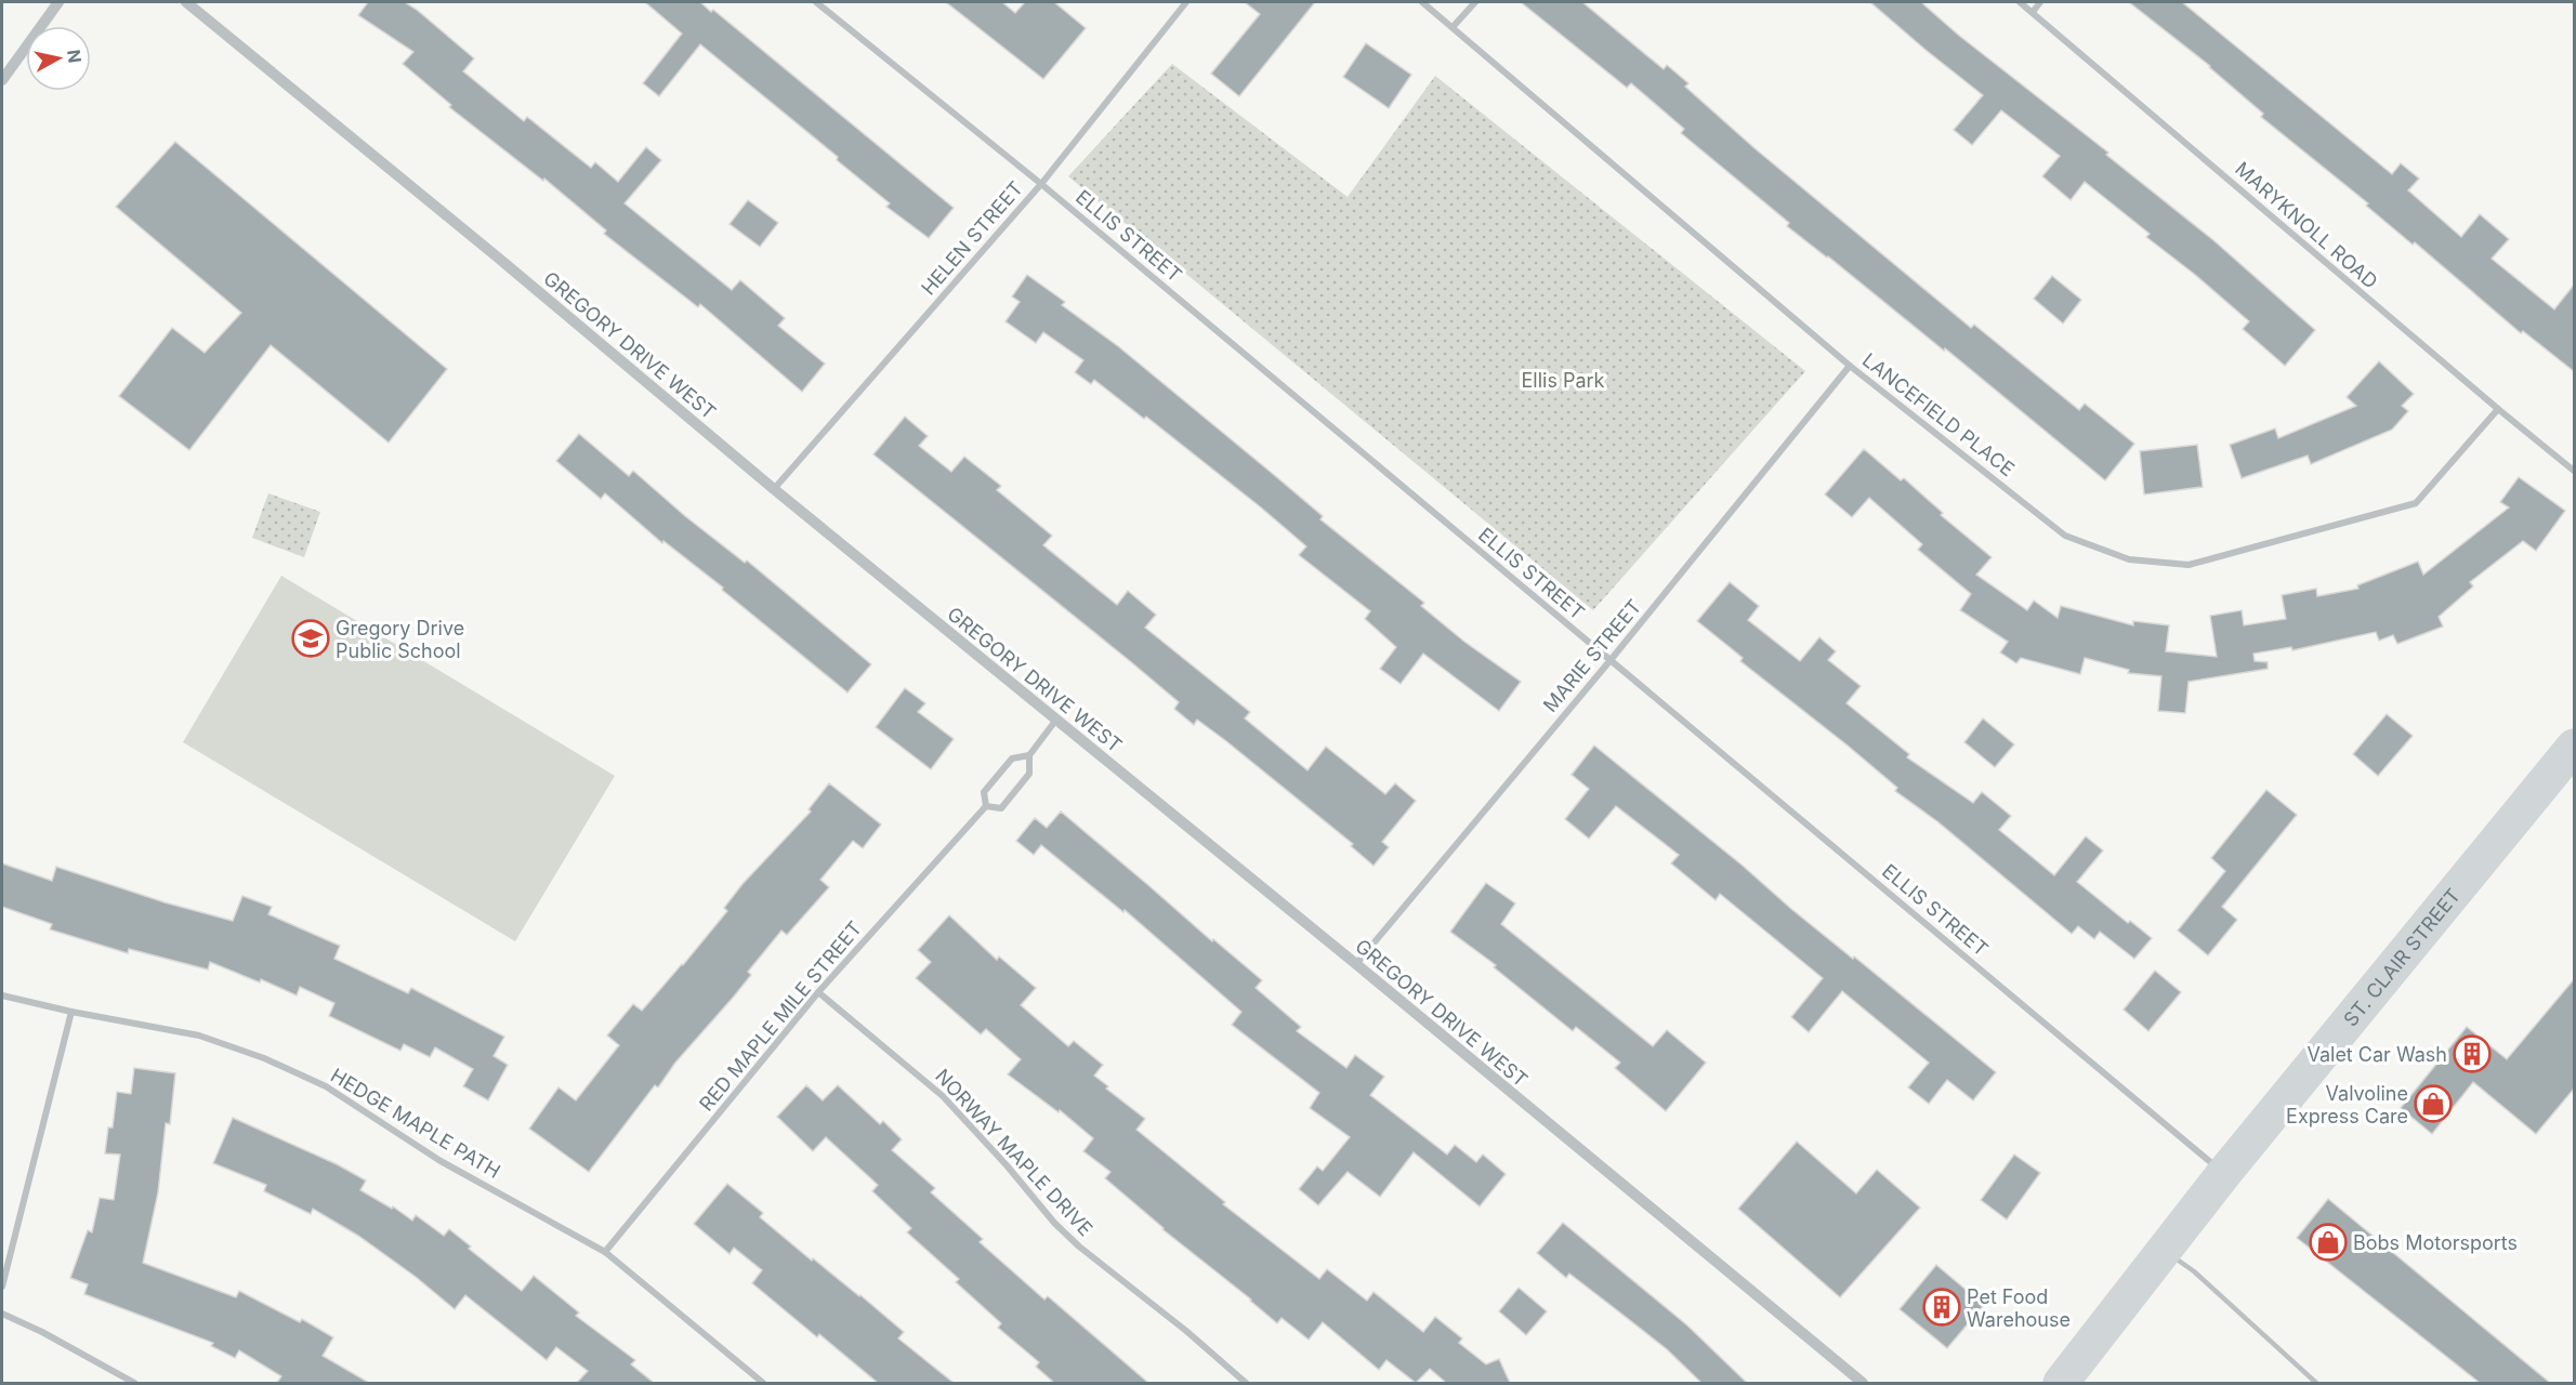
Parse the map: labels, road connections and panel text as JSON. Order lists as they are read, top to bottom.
{
  "streets": {
    "main road": ["ST. CLAIR STREET"],
    "street": [
      "MARYKNOLL ROAD",
      "ELLIS STREET",
      "HELEN STREET",
      "GREGORY DRIVE WEST",
      "LANCEFIELD PLACE",
      "MARIE STREET",
      "RED MAPLE MILE STREET",
      "HEDGE MAPLE PATH",
      "NORWAY MAPLE DRIVE"
    ]
  },
  "crossings": [
    ["MARYKNOLL ROAD", "LANCEFIELD PLACE"],
    ["ELLIS STREET", "HELEN STREET"],
    ["ELLIS STREET", "MARIE STREET"],
    ["ELLIS STREET", "ST. CLAIR STREET"],
    ["HELEN STREET", "GREGORY DRIVE WEST"],
    ["GREGORY DRIVE WEST", "MARIE STREET"],
    ["GREGORY DRIVE WEST", "RED MAPLE MILE STREET"],
    ["LANCEFIELD PLACE", "MARIE STREET"],
    ["RED MAPLE MILE STREET", "HEDGE MAPLE PATH"],
    ["RED MAPLE MILE STREET", "NORWAY MAPLE DRIVE"]
  ],
  "parks": ["Ellis Park"],
  "places": {
    "school or university": ["Gregory Drive Public School"],
    "building": ["Valet Car Wash", "Pet Food Warehouse"],
    "shop": ["Valvoline Express Care", "Bobs Motorsports"]
  },
  "north": "right"
}
